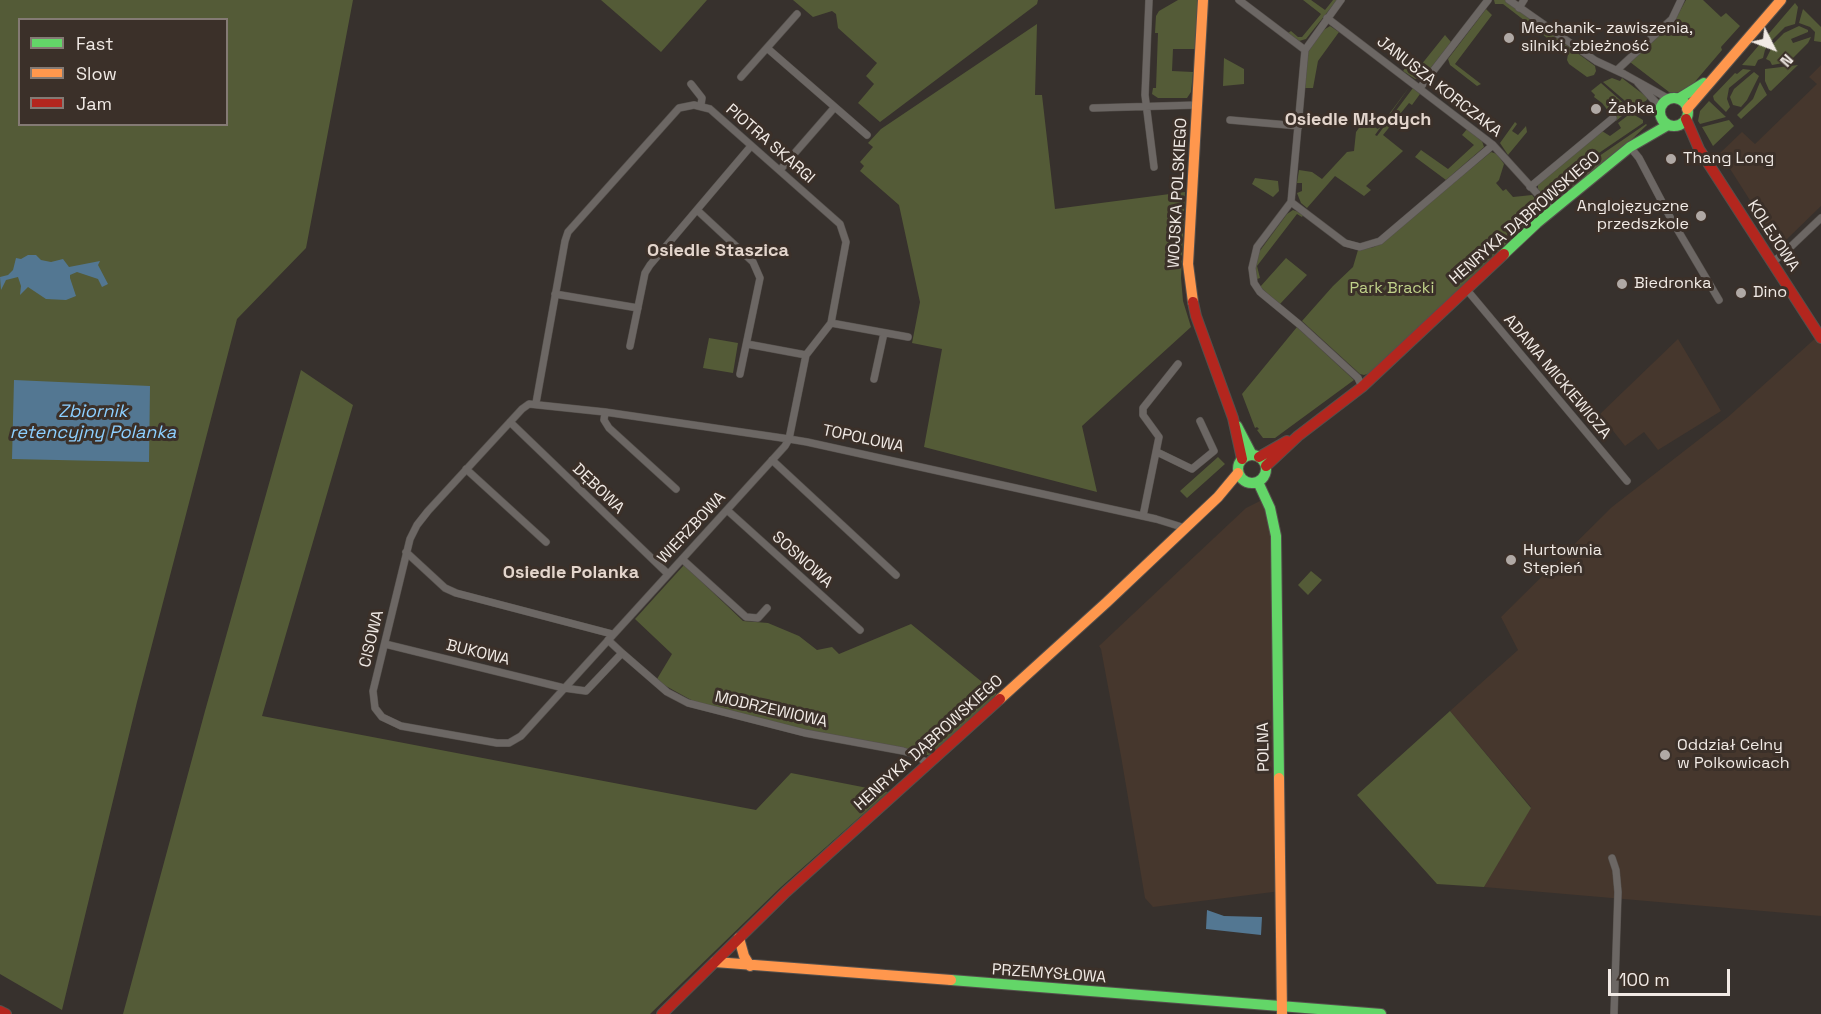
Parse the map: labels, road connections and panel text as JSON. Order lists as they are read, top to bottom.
{
  "streets": {
    "main road": [
      "WOJSKA POLSKIEGO",
      "HENRYKA DĄBROWSKIEGO",
      "KOLEJOWA",
      "POLNA",
      "PRZEMYSŁOWA"
    ],
    "street": [
      "JANUSZA KORCZAKA",
      "PIOTRA SKARGI",
      "ADAMA MICKIEWICZA",
      "TOPOLOWA",
      "DĘBOWA",
      "WIERZBOWA",
      "SOSNOWA",
      "CISOWA",
      "BUKOWA",
      "MODRZEWIOWA"
    ]
  },
  "crossings": [
    ["JANUSZA KORCZAKA", "HENRYKA DĄBROWSKIEGO"],
    ["PIOTRA SKARGI", "TOPOLOWA"],
    ["PIOTRA SKARGI", "WIERZBOWA"],
    ["PIOTRA SKARGI", "CISOWA"],
    ["WOJSKA POLSKIEGO", "HENRYKA DĄBROWSKIEGO"],
    ["HENRYKA DĄBROWSKIEGO", "KOLEJOWA"],
    ["HENRYKA DĄBROWSKIEGO", "ADAMA MICKIEWICZA"],
    ["HENRYKA DĄBROWSKIEGO", "TOPOLOWA"],
    ["HENRYKA DĄBROWSKIEGO", "MODRZEWIOWA"],
    ["HENRYKA DĄBROWSKIEGO", "PRZEMYSŁOWA"],
    ["TOPOLOWA", "WIERZBOWA"],
    ["TOPOLOWA", "CISOWA"],
    ["DĘBOWA", "WIERZBOWA"],
    ["DĘBOWA", "CISOWA"],
    ["WIERZBOWA", "SOSNOWA"],
    ["WIERZBOWA", "CISOWA"],
    ["WIERZBOWA", "BUKOWA"],
    ["WIERZBOWA", "MODRZEWIOWA"],
    ["CISOWA", "BUKOWA"],
    ["BUKOWA", "MODRZEWIOWA"],
    ["POLNA", "PRZEMYSŁOWA"]
  ],
  "districts": ["Osiedle Młodych", "Osiedle Staszica", "Osiedle Polanka"],
  "water": ["Zbiornik retencyjny Polanka"],
  "parks": ["Park Bracki"],
  "places": [
    "Mechanik- zawiszenia, silniki, zbieżność",
    "Żabka",
    "Thang Long",
    "Anglojęzyczne przedszkole",
    "Biedronka",
    "Dino",
    "Hurtownia Stępień",
    "Oddział Celny w Polkowicach"
  ],
  "legend": ["Fast", "Slow", "Jam"],
  "scale_bar": "100 m",
  "north": "bottom right"
}
